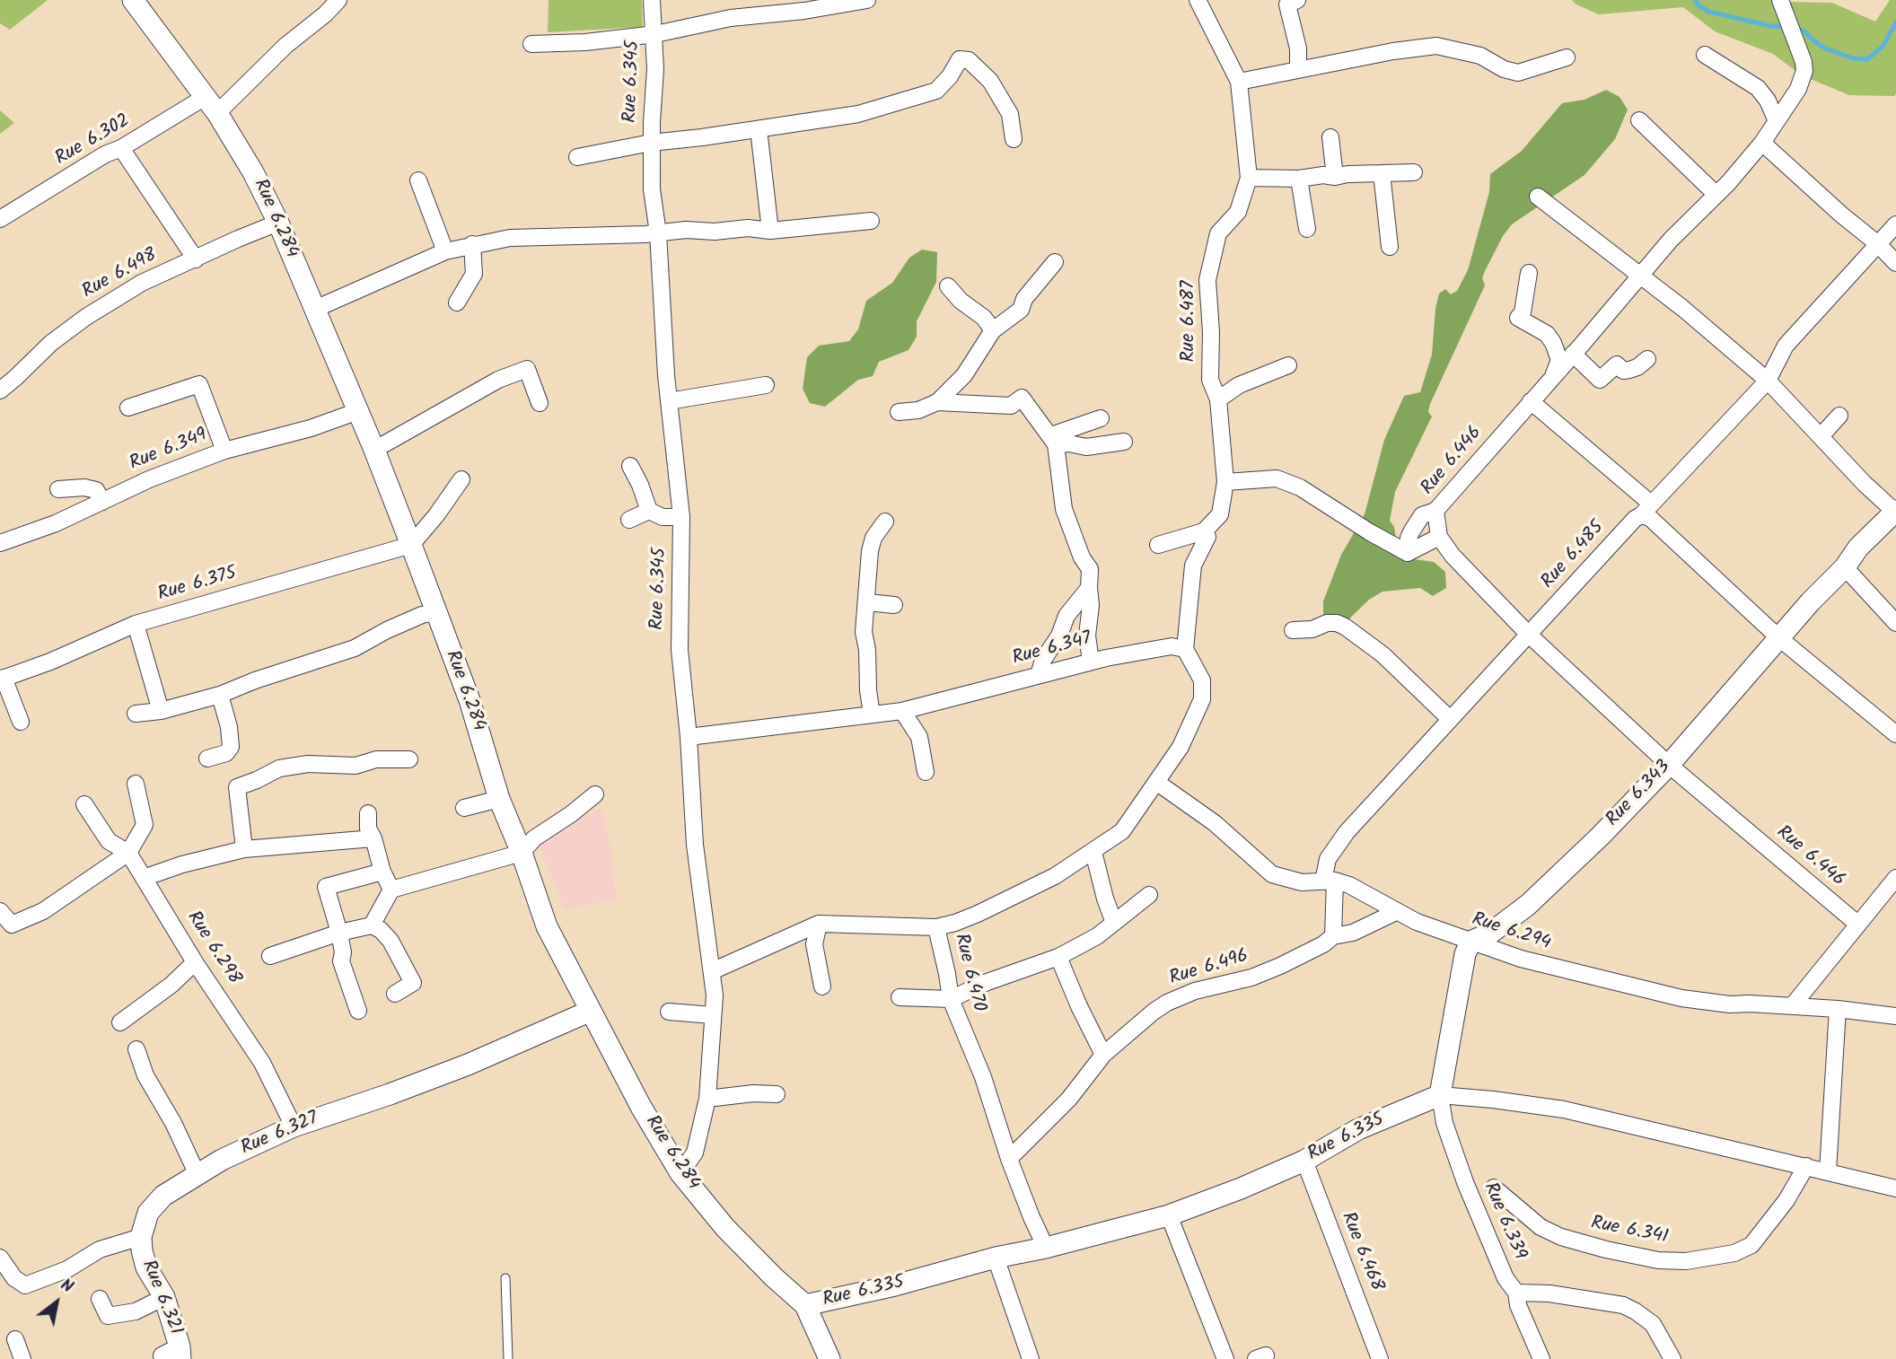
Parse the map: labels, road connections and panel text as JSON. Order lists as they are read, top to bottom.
{
  "streets": {
    "street": [
      "Rue 6.345",
      "Rue 6.302",
      "Rue 6.284",
      "Rue 6.498",
      "Rue 6.487",
      "Rue 6.349",
      "Rue 6.446",
      "Rue 6.485",
      "Rue 6.375",
      "Rue 6.347",
      "Rue 6.343",
      "Rue 6.294",
      "Rue 6.298",
      "Rue 6.496",
      "Rue 6.470",
      "Rue 6.327",
      "Rue 6.335",
      "Rue 6.339",
      "Rue 6.341",
      "Rue 6.468",
      "Rue 6.321"
    ]
  },
  "crossings": [
    ["Rue 6.345", "Rue 6.284"],
    ["Rue 6.345", "Rue 6.347"],
    ["Rue 6.345", "Rue 6.470"],
    ["Rue 6.302", "Rue 6.284"],
    ["Rue 6.284", "Rue 6.498"],
    ["Rue 6.284", "Rue 6.349"],
    ["Rue 6.284", "Rue 6.375"],
    ["Rue 6.284", "Rue 6.327"],
    ["Rue 6.284", "Rue 6.335"],
    ["Rue 6.487", "Rue 6.347"],
    ["Rue 6.446", "Rue 6.485"],
    ["Rue 6.446", "Rue 6.343"],
    ["Rue 6.485", "Rue 6.294"],
    ["Rue 6.485", "Rue 6.496"],
    ["Rue 6.343", "Rue 6.294"],
    ["Rue 6.294", "Rue 6.496"],
    ["Rue 6.298", "Rue 6.327"],
    ["Rue 6.496", "Rue 6.470"],
    ["Rue 6.470", "Rue 6.335"],
    ["Rue 6.327", "Rue 6.321"],
    ["Rue 6.335", "Rue 6.339"],
    ["Rue 6.335", "Rue 6.341"],
    ["Rue 6.335", "Rue 6.468"]
  ],
  "north": "top right"
}
